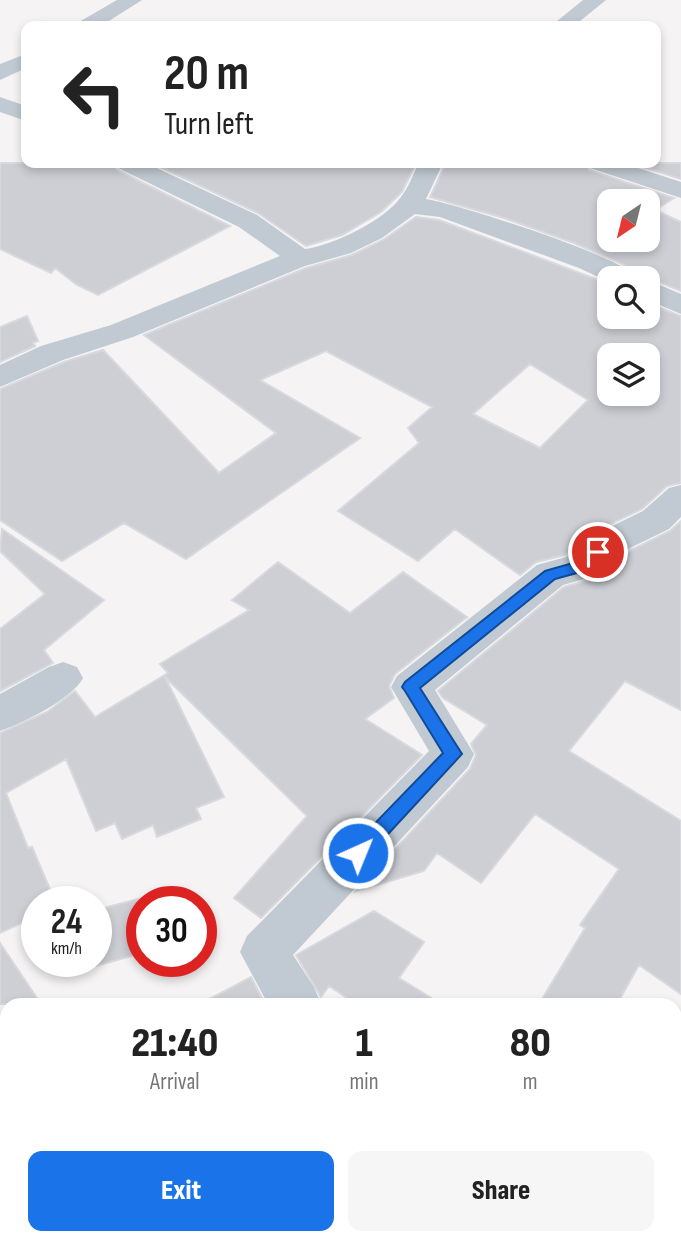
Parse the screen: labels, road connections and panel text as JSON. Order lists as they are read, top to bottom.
{
  "north": "bottom left",
  "page": {
    "turn": ["20 m", "Turn left"],
    "speed": "24 km/h",
    "limit": "30",
    "eta": [
      "21:40",
      "Arrival",
      "1",
      "min",
      "80",
      "m"
    ],
    "buttons": ["Exit", "Share"]
  }
}
